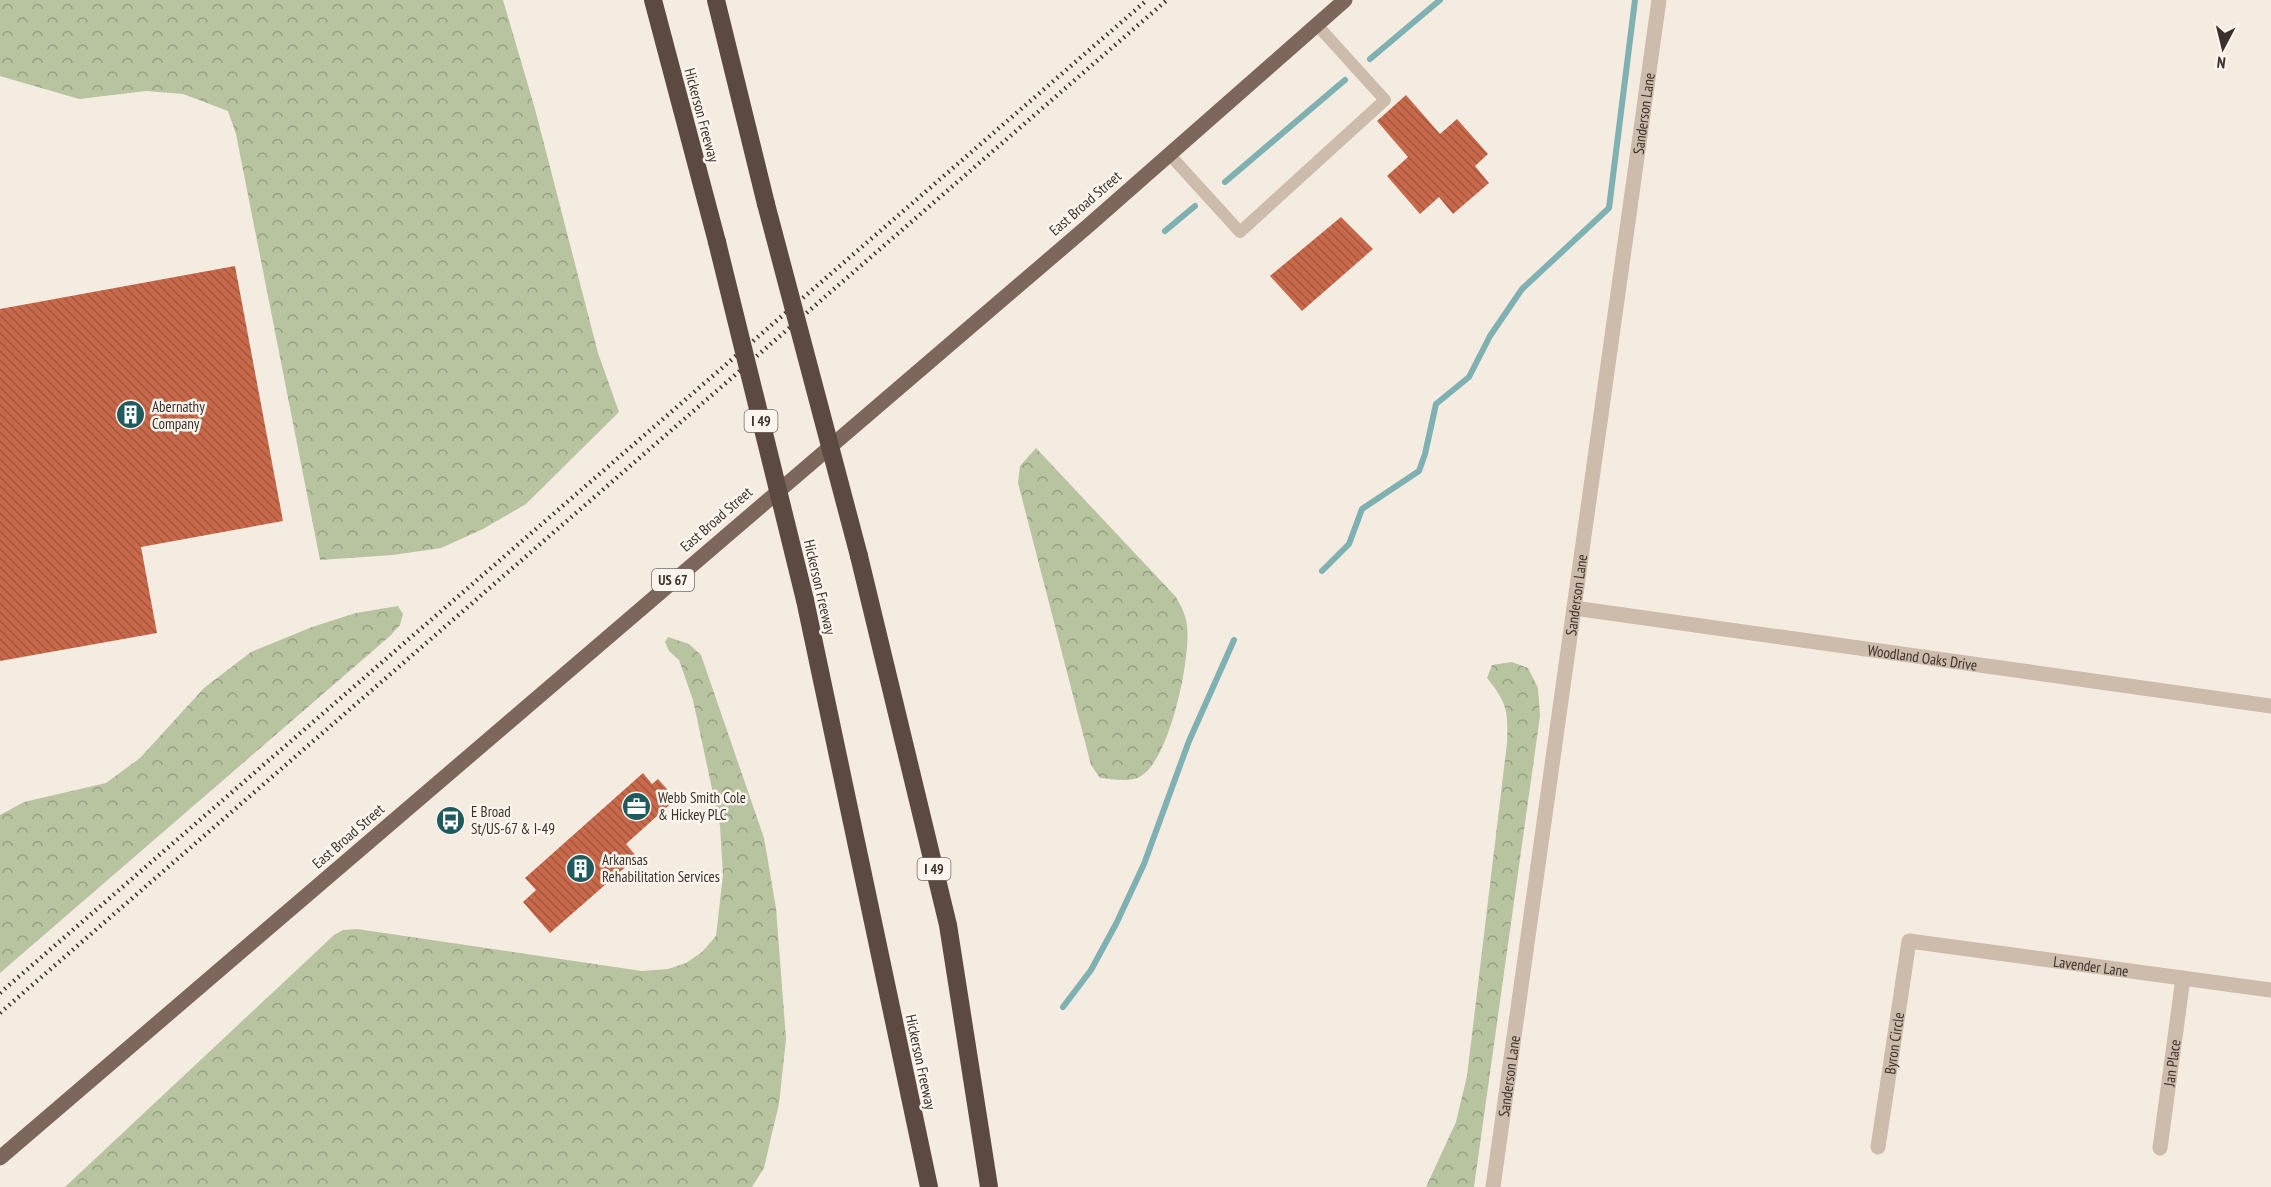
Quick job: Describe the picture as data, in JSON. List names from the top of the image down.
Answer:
{
  "streets": {
    "highway": ["Hickerson Freeway", "I 49"],
    "main road": ["East Broad Street", "US 67"],
    "street": [
      "Sanderson Lane",
      "Woodland Oaks Drive",
      "Lavender Lane",
      "Byron Circle",
      "Jan Place"
    ]
  },
  "crossings": [
    ["Sanderson Lane", "Woodland Oaks Drive"],
    ["Lavender Lane", "Byron Circle"],
    ["Lavender Lane", "Jan Place"]
  ],
  "places": {
    "building": ["Abernathy Company", "Arkansas Rehabilitation Services"],
    "office": ["Webb Smith Cole & Hickey PLC"],
    "bus stop": ["E Broad St/US-67 & I-49"]
  },
  "north": "bottom"
}
